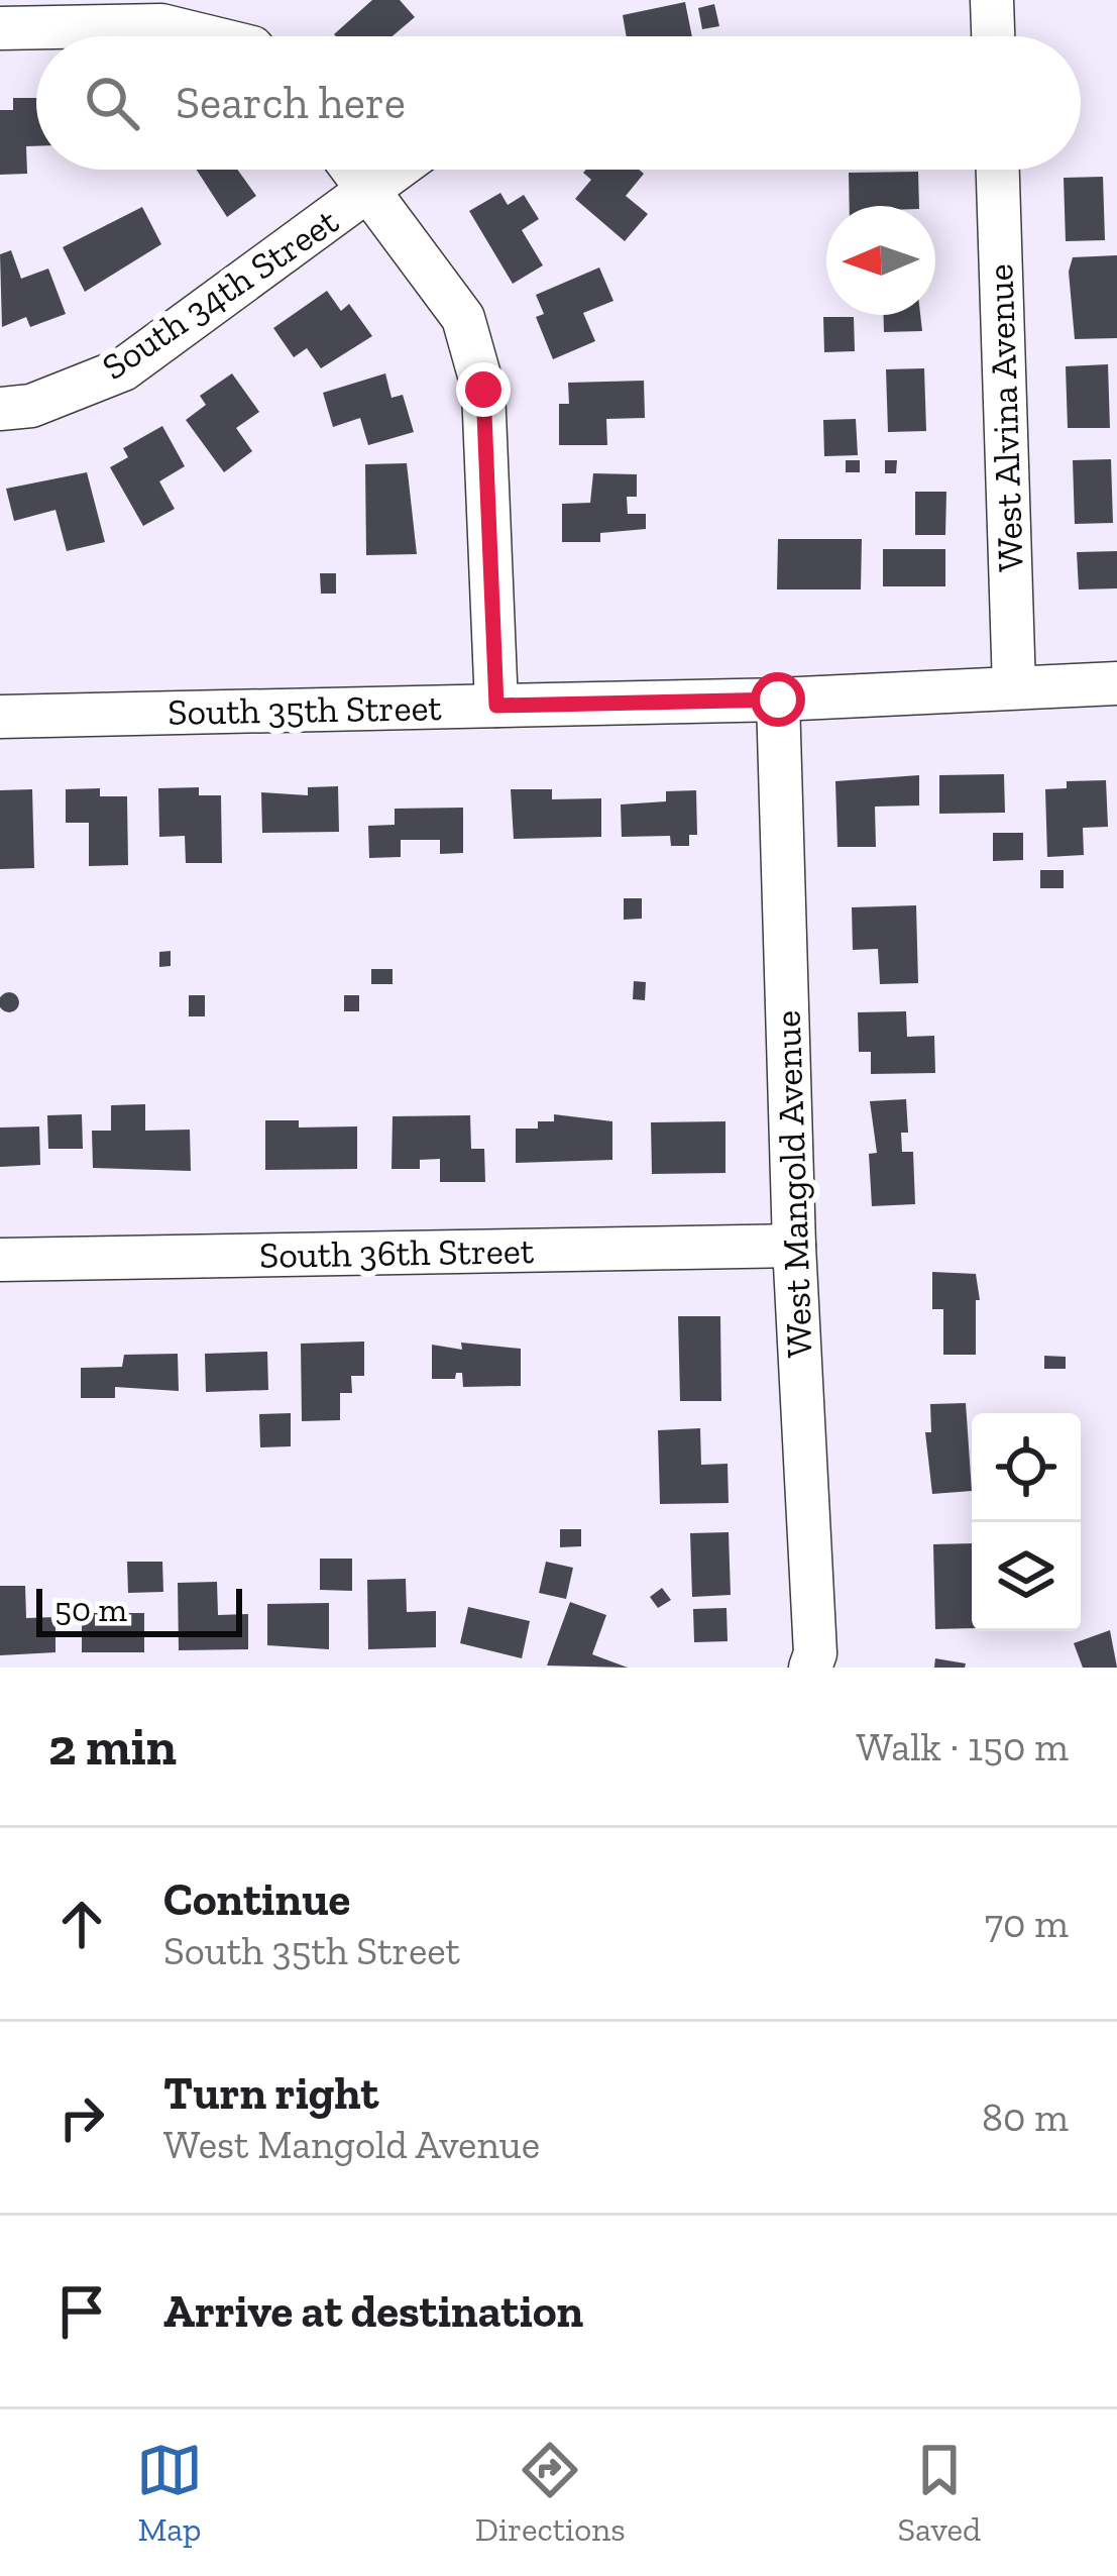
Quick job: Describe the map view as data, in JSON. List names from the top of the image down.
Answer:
{
  "streets": {
    "street": [
      "South 34th Street",
      "West Alvina Avenue",
      "South 35th Street",
      "West Mangold Avenue",
      "South 36th Street"
    ]
  },
  "crossings": [
    ["West Alvina Avenue", "South 35th Street"],
    ["South 35th Street", "West Mangold Avenue"],
    ["West Mangold Avenue", "South 36th Street"]
  ],
  "scale_bar": "50 m",
  "north": "left",
  "page": {
    "search": "Search here",
    "scale": "50 m",
    "heading": ["2 min", "Walk · 150 m"],
    "list": [
      ["Continue", "South 35th Street", "70 m"],
      ["Turn right", "West Mangold Avenue", "80 m"],
      "Arrive at destination"
    ],
    "nav": ["Map", "Directions", "Saved"]
  }
}
